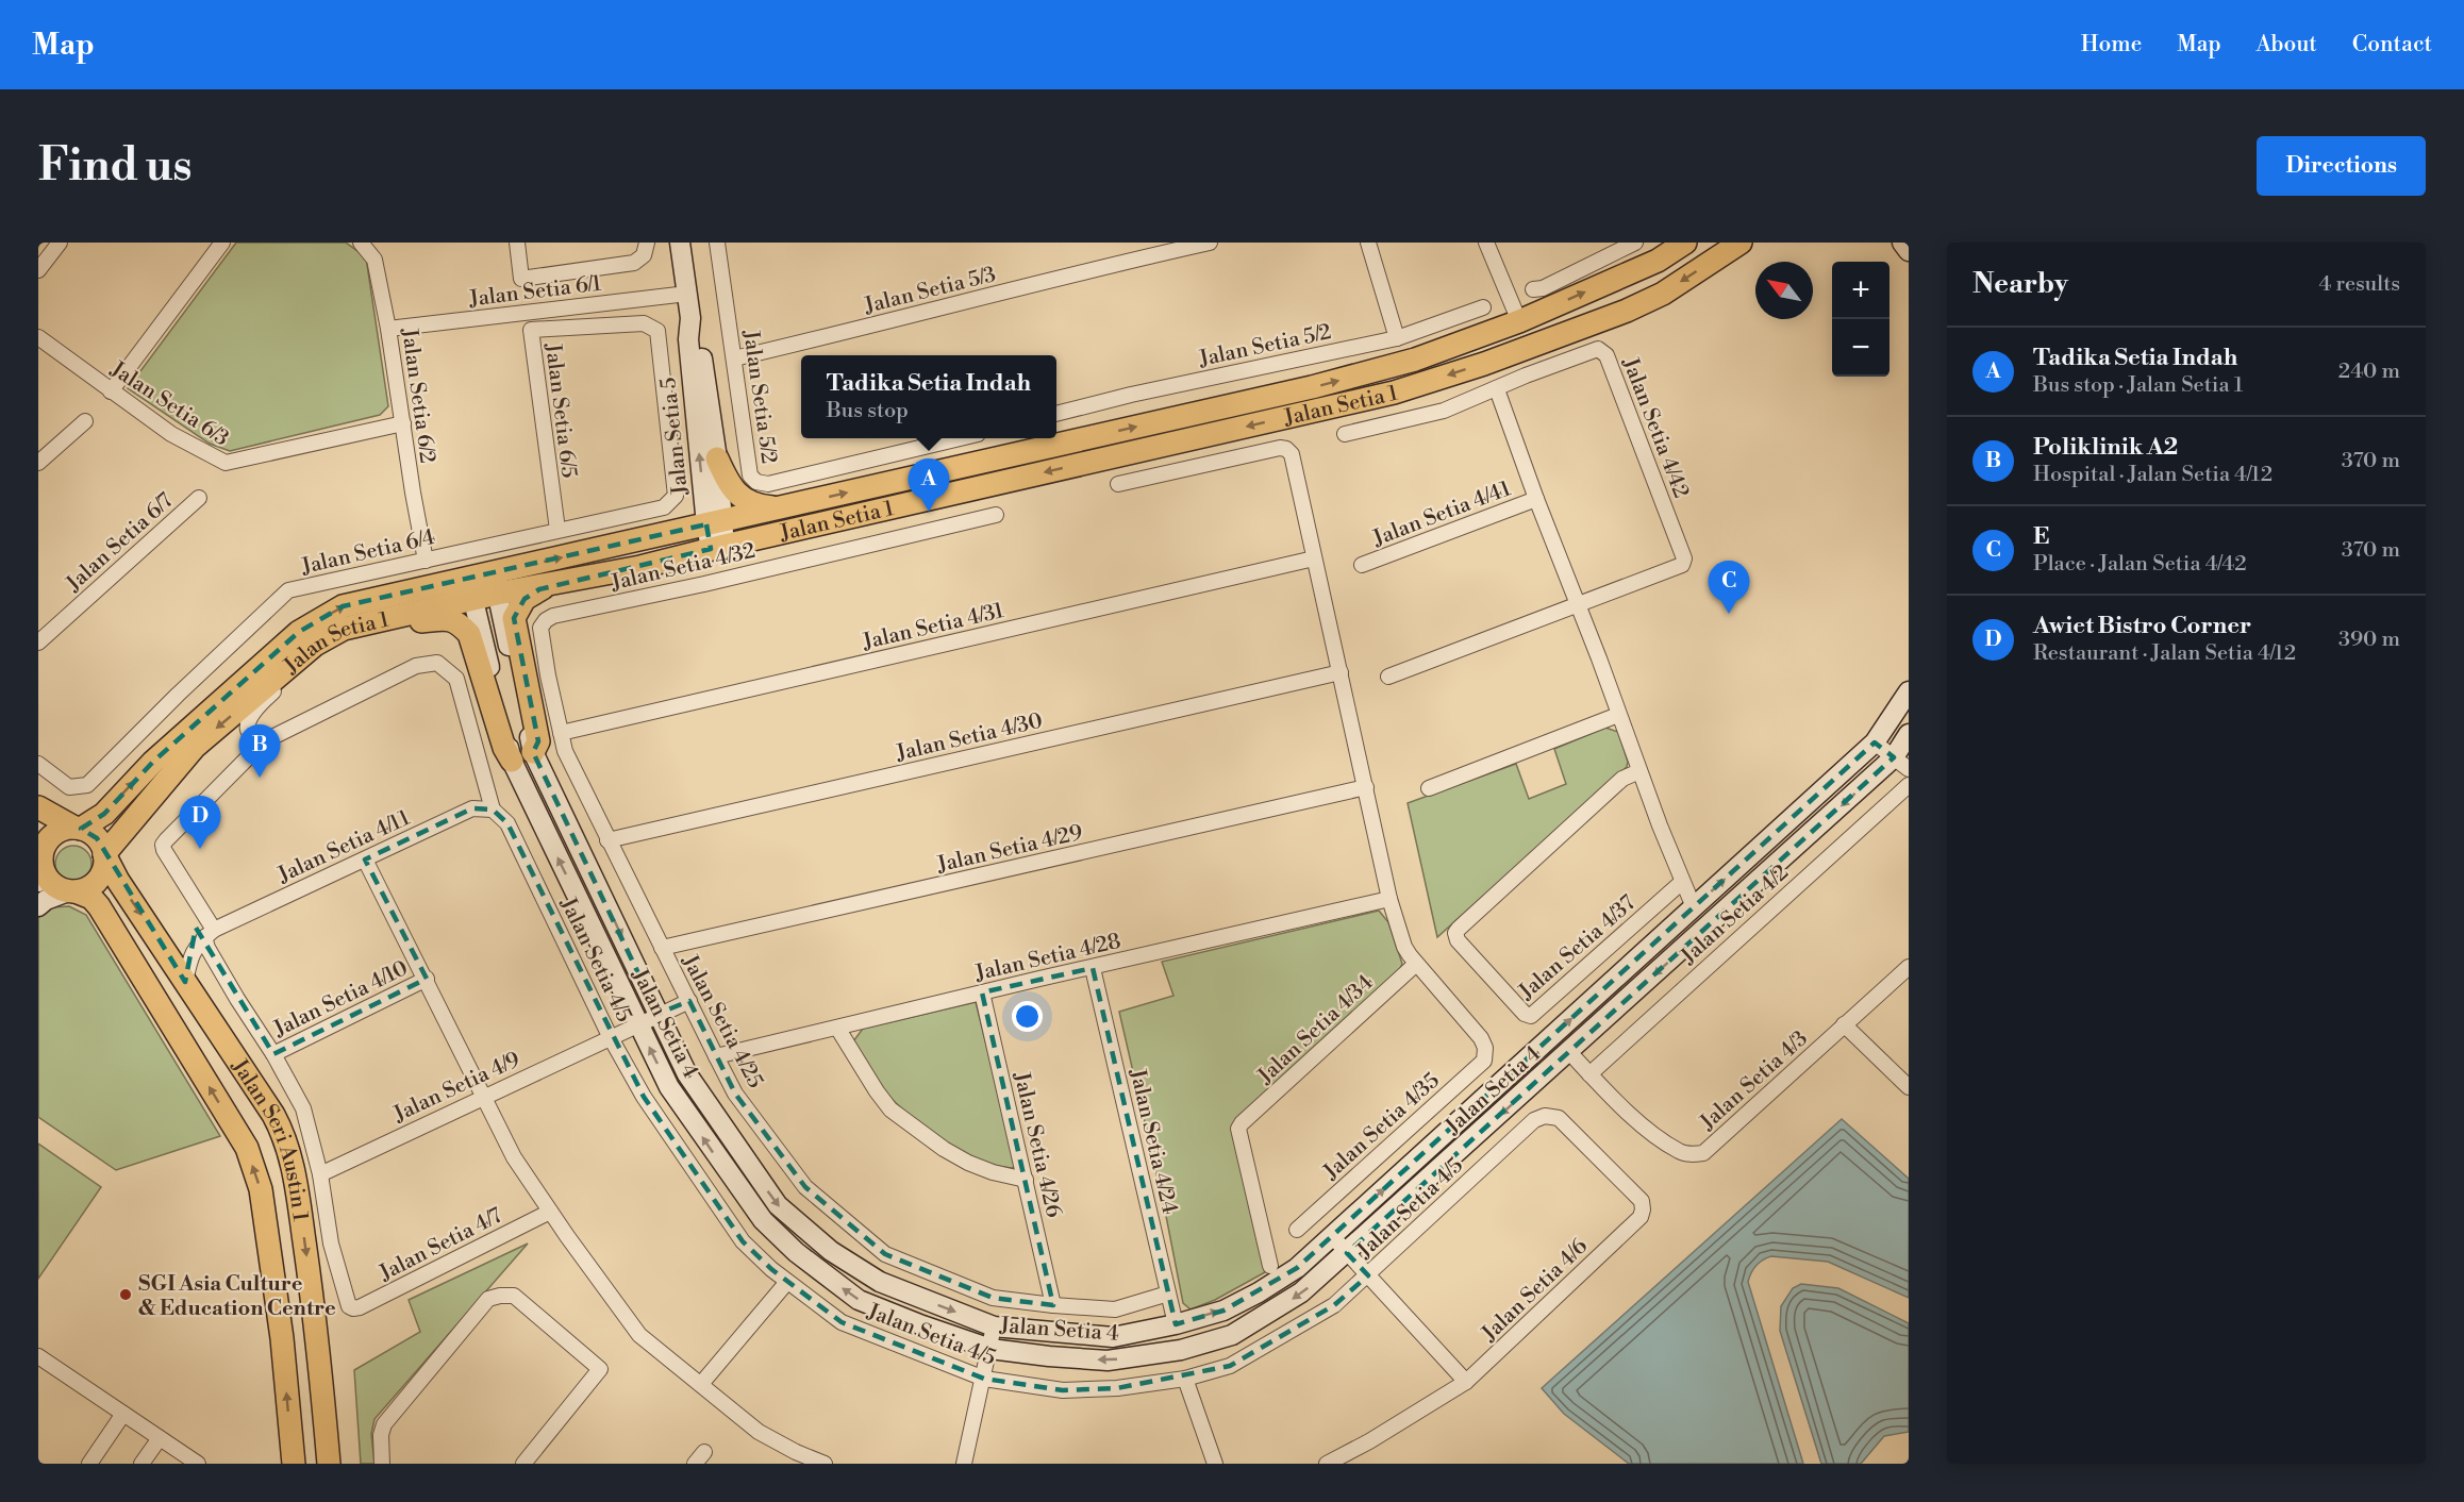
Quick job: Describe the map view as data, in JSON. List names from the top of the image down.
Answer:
{
  "streets": {
    "main road": ["Jalan Setia 1", "Jalan Seri Austin 1"],
    "street": [
      "Jalan Setia 5/3",
      "Jalan Setia 6/1",
      "Jalan Setia 5/2",
      "Jalan Setia 6/2",
      "Jalan Setia 6/3",
      "Jalan Setia 6/5",
      "Jalan Setia 4/42",
      "Jalan Setia 5",
      "Jalan Setia 4/41",
      "Jalan Setia 6/7",
      "Jalan Setia 6/4",
      "Jalan Setia 4/32",
      "Jalan Setia 4/31",
      "Jalan Setia 4/30",
      "Jalan Setia 4/11",
      "Jalan Setia 4/29",
      "Jalan Setia 4/2",
      "Jalan Setia 4/37",
      "Jalan Setia 4/28",
      "Jalan Setia 4/5",
      "Jalan Setia 4/10",
      "Jalan Setia 4/25",
      "Jalan Setia 4",
      "Jalan Setia 4/34",
      "Jalan Setia 4/3",
      "Jalan Setia 4/9",
      "Jalan Setia 4/35",
      "Jalan Setia 4/24",
      "Jalan Setia 4/26",
      "Jalan Setia 4/7",
      "Jalan Setia 4/6"
    ]
  },
  "crossings": [
    ["Jalan Setia 5/3", "Jalan Setia 5/2"],
    ["Jalan Setia 6/1", "Jalan Setia 6/2"],
    ["Jalan Setia 6/1", "Jalan Setia 5"],
    ["Jalan Setia 6/2", "Jalan Setia 6/3"],
    ["Jalan Setia 6/2", "Jalan Setia 6/4"],
    ["Jalan Setia 1", "Jalan Setia 5"],
    ["Jalan Setia 1", "Jalan Setia 4"],
    ["Jalan Setia 1", "Jalan Seri Austin 1"],
    ["Jalan Setia 6/5", "Jalan Setia 6/4"],
    ["Jalan Setia 4/32", "Jalan Setia 4/25"],
    ["Jalan Setia 4/31", "Jalan Setia 4/25"],
    ["Jalan Setia 4/30", "Jalan Setia 4/25"],
    ["Jalan Setia 4/11", "Jalan Setia 4/5"],
    ["Jalan Setia 4/29", "Jalan Setia 4/25"],
    ["Jalan Setia 4/2", "Jalan Setia 4/3"],
    ["Jalan Setia 4/28", "Jalan Setia 4/25"],
    ["Jalan Setia 4/28", "Jalan Setia 4/24"],
    ["Jalan Setia 4/28", "Jalan Setia 4/26"],
    ["Jalan Setia 4/5", "Jalan Setia 4/9"],
    ["Jalan Setia 4/5", "Jalan Setia 4/6"],
    ["Jalan Setia 4/25", "Jalan Setia 4/9"],
    ["Jalan Setia 4/25", "Jalan Setia 4/24"],
    ["Jalan Setia 4/25", "Jalan Setia 4/26"],
    ["Jalan Setia 4", "Jalan Setia 4/3"],
    ["Jalan Setia 4", "Jalan Setia 4/9"],
    ["Jalan Setia 4", "Jalan Setia 4/24"],
    ["Jalan Setia 4/34", "Jalan Setia 4/35"],
    ["Jalan Setia 4/9", "Jalan Setia 4/7"]
  ],
  "places": ["SGI Asia Culture & Education Centre"],
  "north": "top left",
  "page": {
    "header": "Map",
    "nav": [
      "Home",
      "Map",
      "About",
      "Contact"
    ],
    "buttons": "Directions",
    "title": "Find us",
    "heading": ["Nearby", "4 results"],
    "map_buttons": ["+", "−"],
    "list": [
      {
        "mark": "A",
        "name": "Tadika Setia Indah",
        "note": "Bus stop · Jalan Setia 1",
        "value": "240 m"
      },
      {
        "mark": "B",
        "name": "Poliklinik A2",
        "note": "Hospital · Jalan Setia 4/12",
        "value": "370 m"
      },
      {
        "mark": "C",
        "name": "E",
        "note": "Place · Jalan Setia 4/42",
        "value": "370 m"
      },
      {
        "mark": "D",
        "name": "Awiet Bistro Corner",
        "note": "Restaurant · Jalan Setia 4/12",
        "value": "390 m"
      }
    ],
    "popup": ["Tadika Setia Indah", "Bus stop"],
    "pins": [
      "A",
      "C",
      "B",
      "D"
    ]
  }
}
